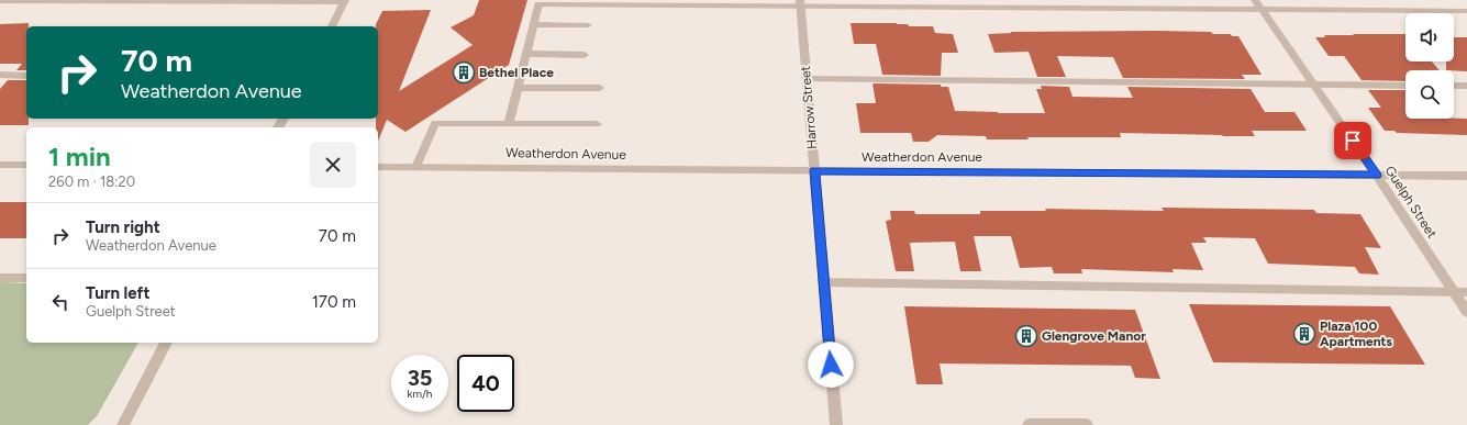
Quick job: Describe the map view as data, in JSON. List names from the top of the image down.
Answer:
{
  "streets": {
    "street": ["Harrow Street", "Weatherdon Avenue", "Guelph Street"]
  },
  "crossings": [
    ["Harrow Street", "Weatherdon Avenue"],
    ["Weatherdon Avenue", "Guelph Street"]
  ],
  "places": {
    "building": ["Bethel Place", "Plaza 100 Apartments", "Glengrove Manor"]
  },
  "page": {
    "turn": ["70 m", "Weatherdon Avenue"],
    "heading": ["1 min", "260 m · 18:20"],
    "list": [
      {
        "name": "Turn right",
        "note": "Weatherdon Avenue",
        "value": "70 m"
      },
      {
        "name": "Turn left",
        "note": "Guelph Street",
        "value": "170 m"
      }
    ],
    "speed": "35 km/h",
    "limit": "40"
  }
}
